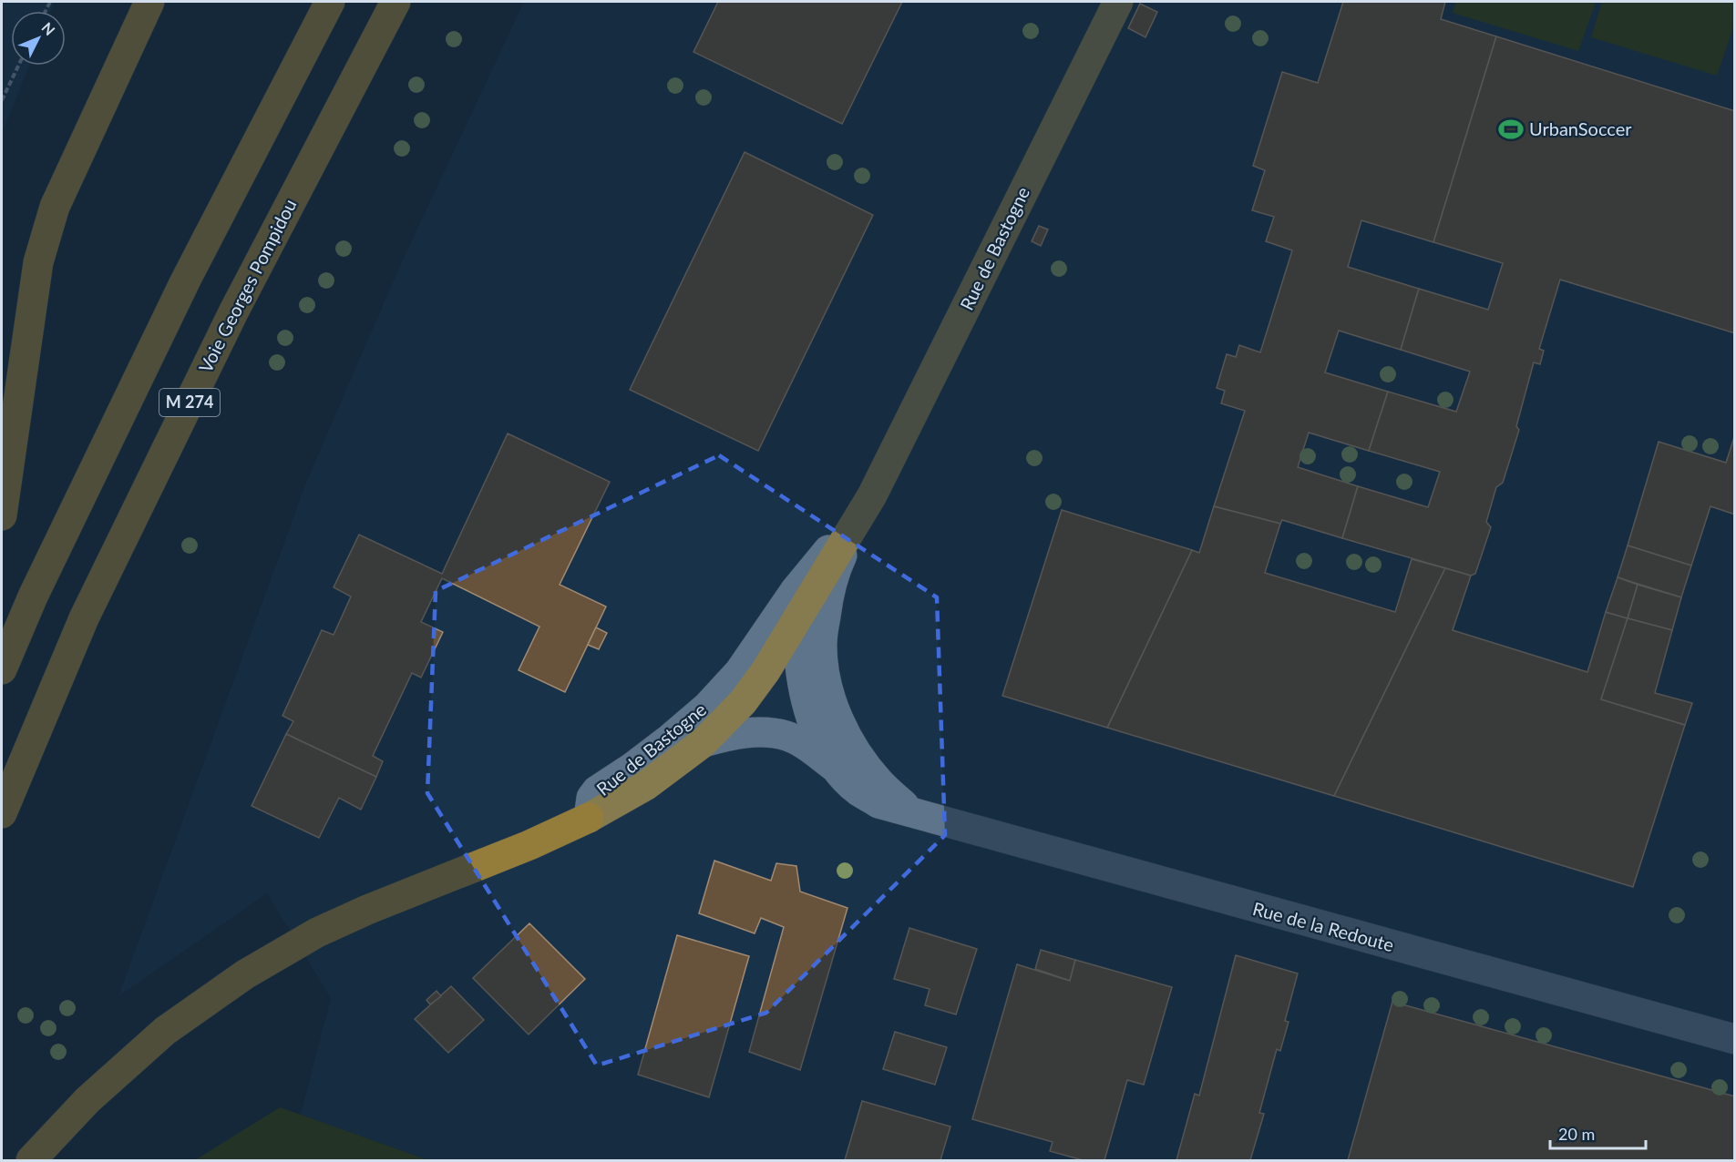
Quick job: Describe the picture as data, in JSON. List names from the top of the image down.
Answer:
{
  "streets": {
    "highway": ["Voie Georges Pompidou", "M 274"],
    "main road": ["Rue de Bastogne"],
    "street": ["Rue de la Redoute"]
  },
  "crossings": [
    ["Rue de Bastogne", "Rue de la Redoute"]
  ],
  "places": {
    "sports": ["UrbanSoccer"]
  },
  "scale_bar": "20 m",
  "north": "top right"
}
